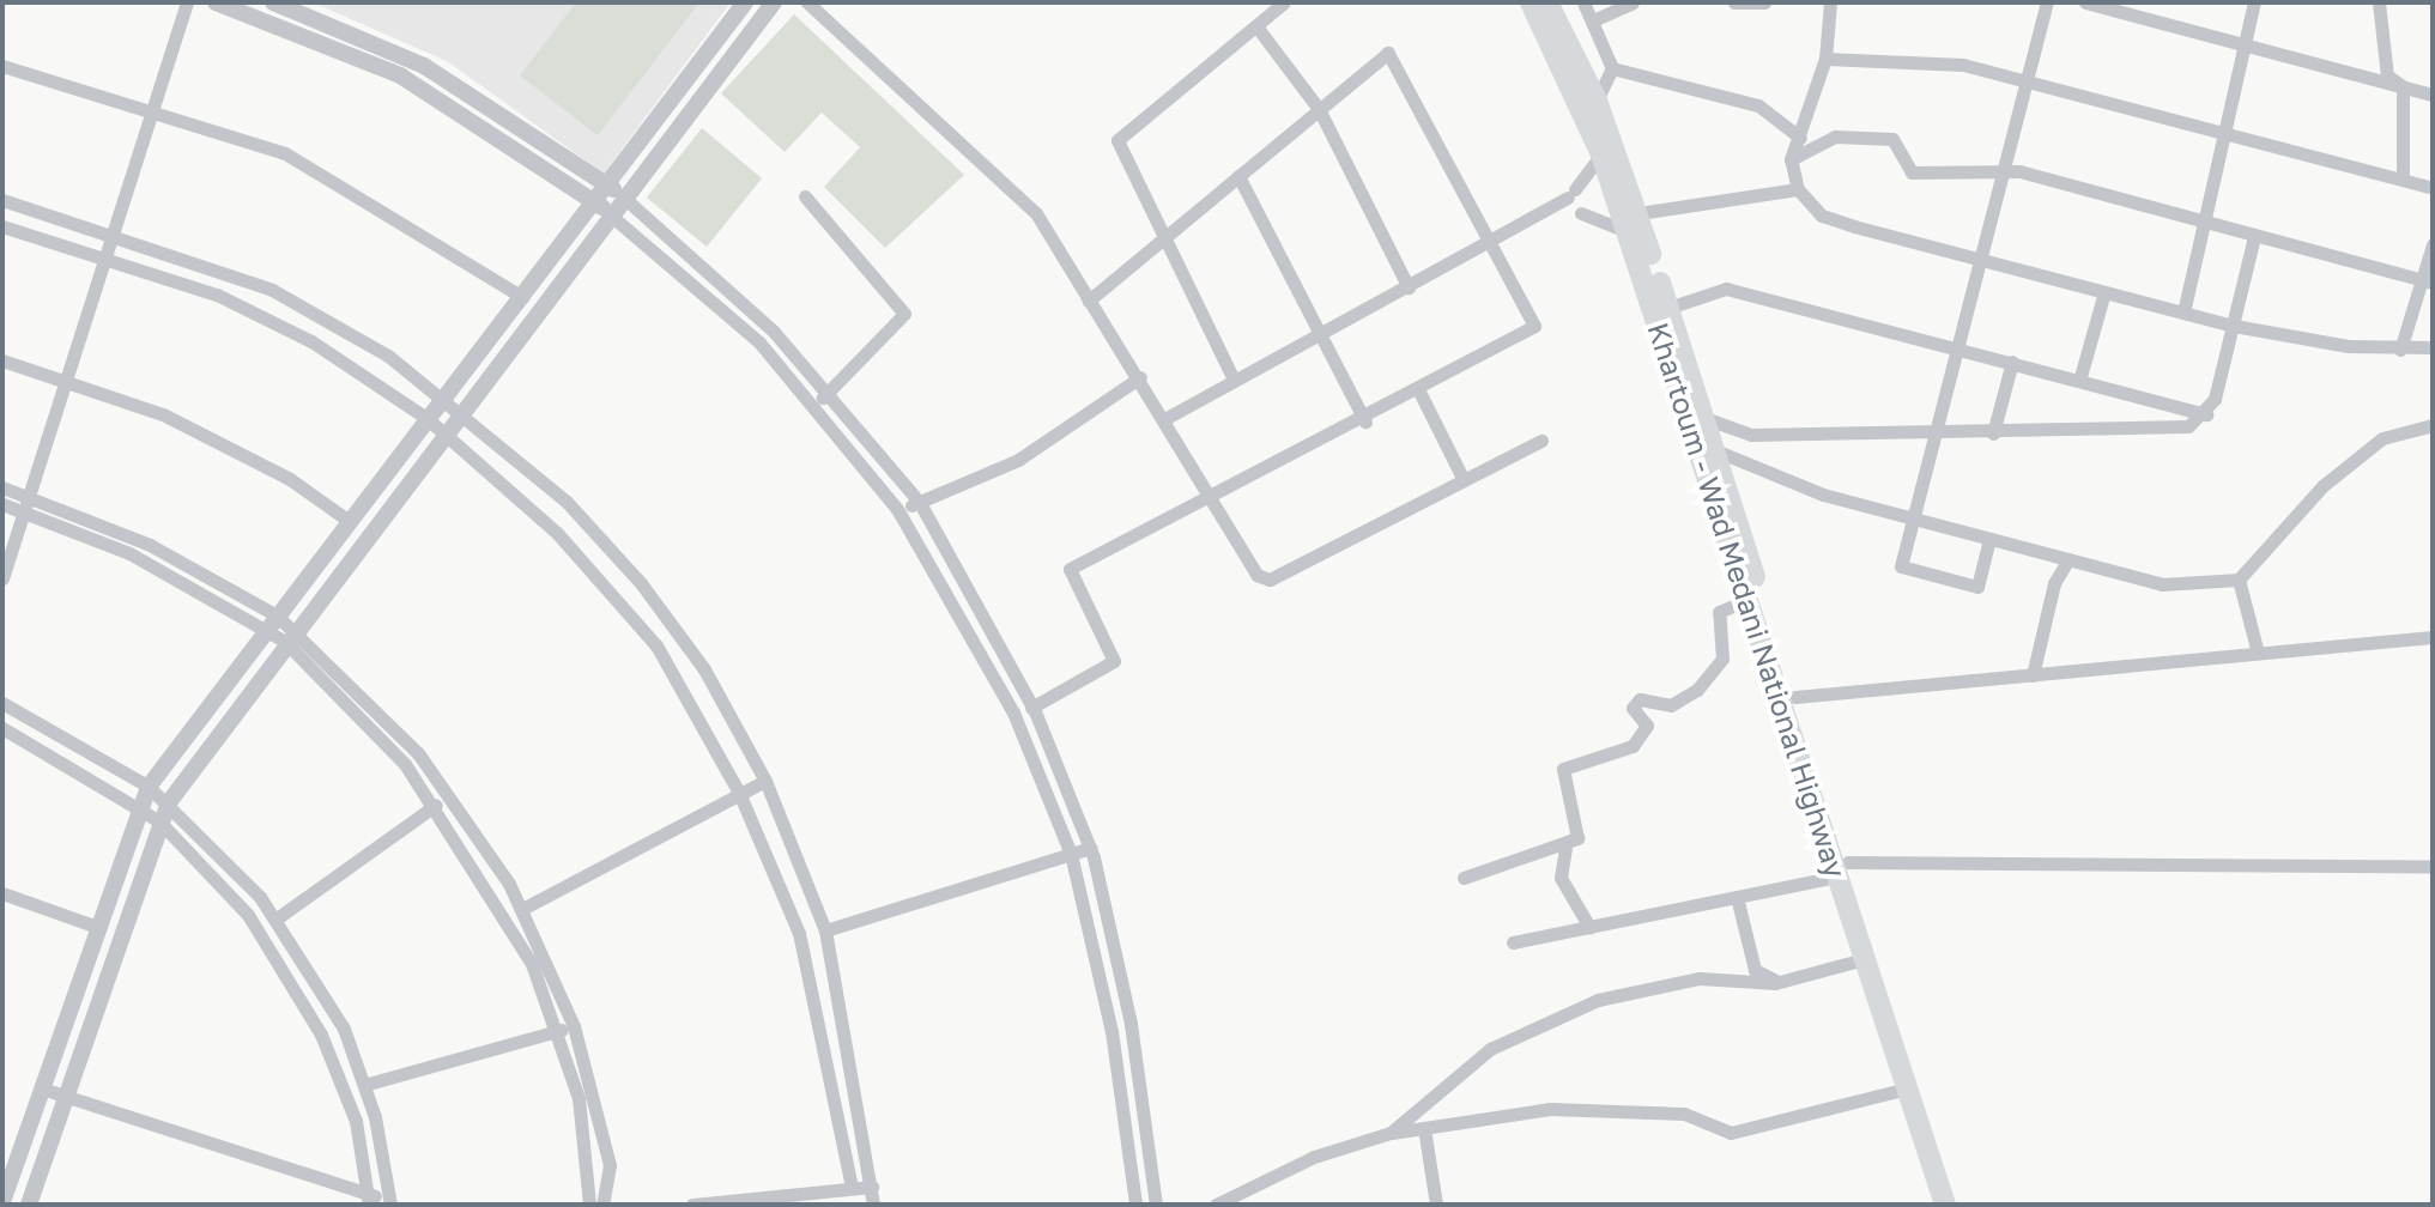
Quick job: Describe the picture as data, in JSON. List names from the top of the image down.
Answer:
{
  "streets": {
    "highway": ["Khartoum - Wad Medani National Highway"]
  }
}
